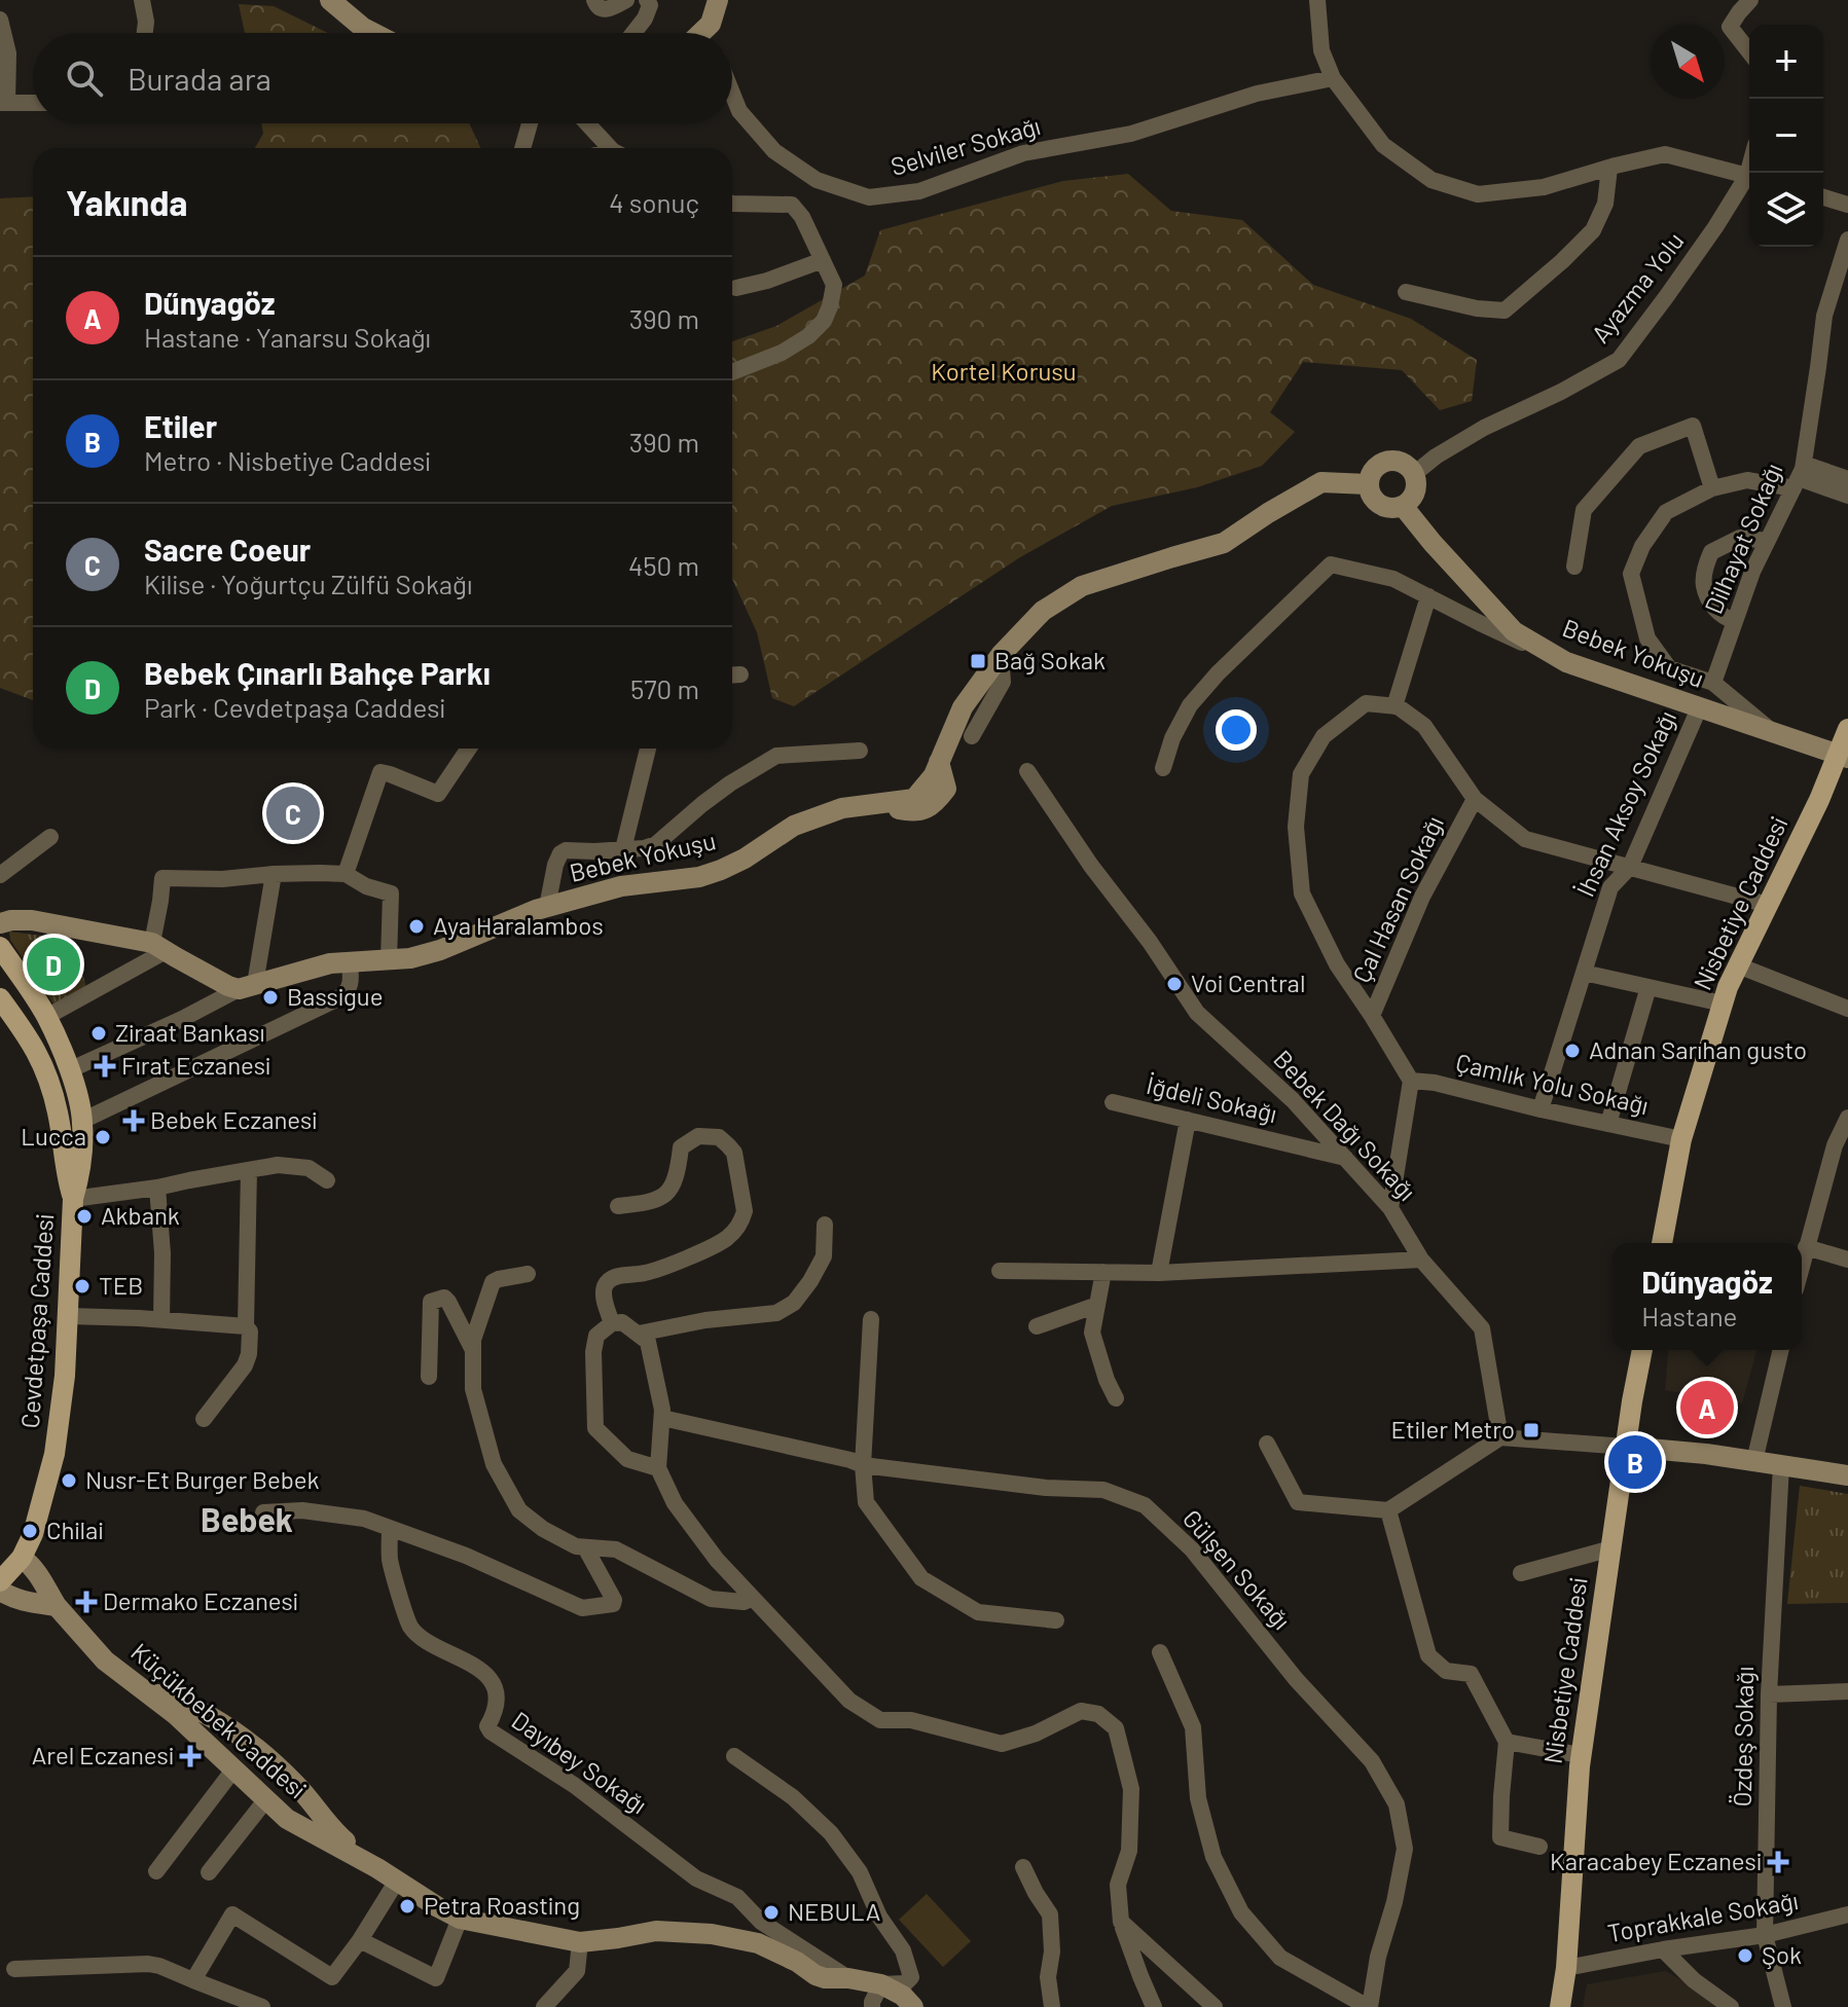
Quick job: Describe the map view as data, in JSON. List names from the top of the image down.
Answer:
{
  "streets": {
    "main road": ["Nisbetiye Caddesi", "Cevdetpaşa Caddesi"],
    "street": [
      "Selviler Sokağı",
      "Ayazma Yolu",
      "Dilhayat Sokağı",
      "Bebek Yokuşu",
      "İhsan Aksoy Sokağı",
      "Çal Hasan Sokağı",
      "Çamlık Yolu Sokağı",
      "İğdeli Sokağı",
      "Bebek Dağı Sokağı",
      "Gülşen Sokağı",
      "Küçükbebek Caddesi",
      "Özdeş Sokağı",
      "Dayıbey Sokağı",
      "Toprakkale Sokağı"
    ]
  },
  "crossings": [
    ["Ayazma Yolu", "Bebek Yokuşu"],
    ["Bebek Yokuşu", "İhsan Aksoy Sokağı"],
    ["Bebek Yokuşu", "Nisbetiye Caddesi"],
    ["İhsan Aksoy Sokağı", "Çamlık Yolu Sokağı"],
    ["Çal Hasan Sokağı", "Çamlık Yolu Sokağı"],
    ["Nisbetiye Caddesi", "Çamlık Yolu Sokağı"],
    ["Nisbetiye Caddesi", "Toprakkale Sokağı"],
    ["İğdeli Sokağı", "Bebek Dağı Sokağı"],
    ["Cevdetpaşa Caddesi", "Küçükbebek Caddesi"],
    ["Küçükbebek Caddesi", "Dayıbey Sokağı"],
    ["Özdeş Sokağı", "Toprakkale Sokağı"]
  ],
  "districts": ["Bebek"],
  "parks": ["Kortel Korusu"],
  "places": {
    "transit": ["Bağ Sokak", "Etiler Metro"],
    "other": [
      "Aya Haralambos",
      "Voi Central",
      "Bassigue",
      "Ziraat Bankası",
      "Adnan Sarıhan gusto",
      "Lucca",
      "Akbank",
      "TEB",
      "Nusr-Et Burger Bebek",
      "Chilai",
      "Petra Roasting",
      "NEBULA",
      "Şok"
    ],
    "health": [
      "Fırat Eczanesi",
      "Bebek Eczanesi",
      "Dermako Eczanesi",
      "Arel Eczanesi",
      "Karacabey Eczanesi"
    ]
  },
  "north": "bottom right",
  "page": {
    "map_buttons": ["+", "−"],
    "search": "Burada ara",
    "heading": ["Yakında", "4 sonuç"],
    "list": [
      {
        "mark": "A",
        "name": "Dűnyagöz",
        "note": "Hastane · Yanarsu Sokağı",
        "value": "390 m"
      },
      {
        "mark": "B",
        "name": "Etiler",
        "note": "Metro · Nisbetiye Caddesi",
        "value": "390 m"
      },
      {
        "mark": "C",
        "name": "Sacre Coeur",
        "note": "Kilise · Yoğurtçu Zülfü Sokağı",
        "value": "450 m"
      },
      {
        "mark": "D",
        "name": "Bebek Çınarlı Bahçe Parkı",
        "note": "Park · Cevdetpaşa Caddesi",
        "value": "570 m"
      }
    ],
    "pins": [
      "C",
      "D",
      "A",
      "B"
    ],
    "popup": ["Dűnyagöz", "Hastane"]
  }
}
